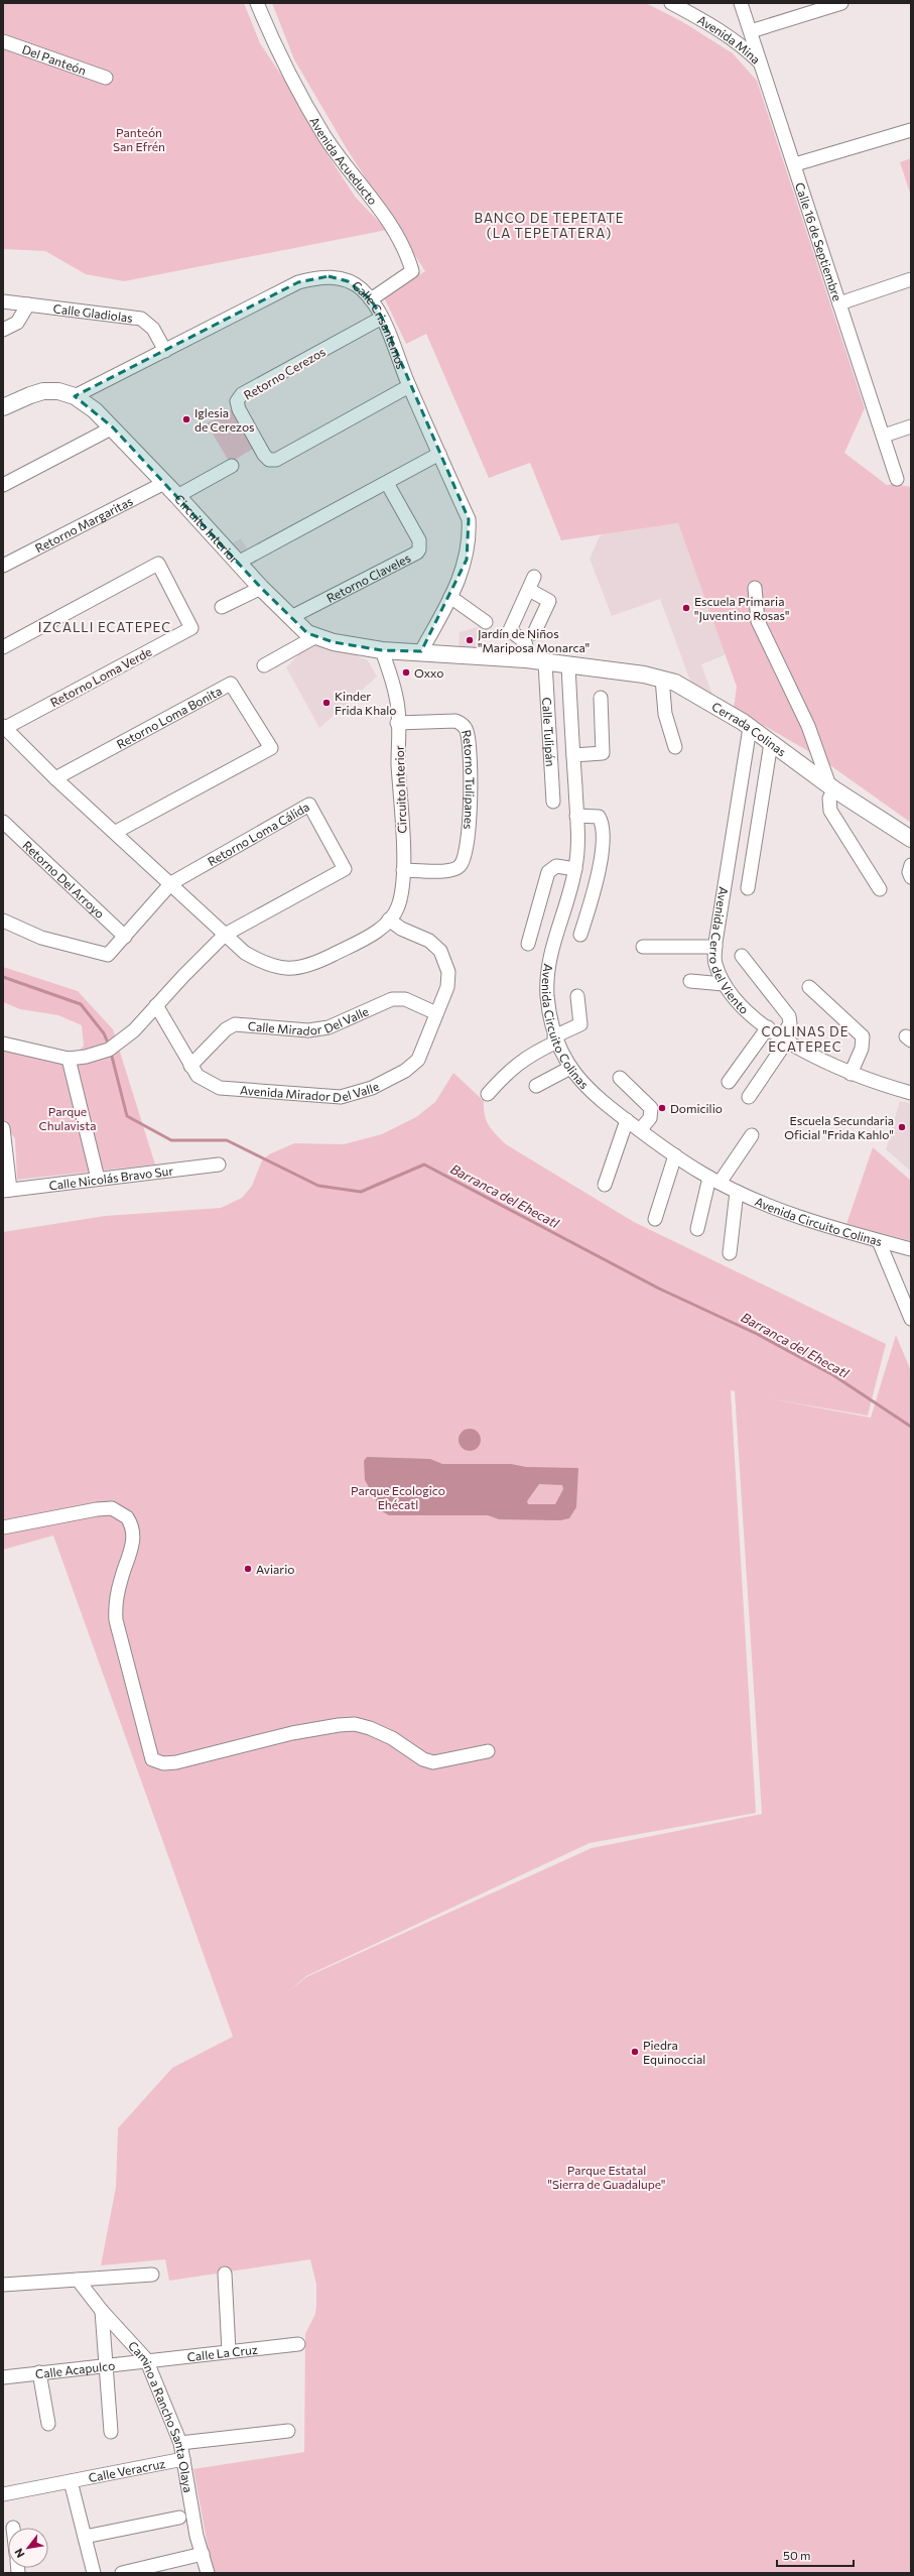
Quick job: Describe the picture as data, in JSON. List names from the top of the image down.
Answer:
{
  "streets": {
    "main road": ["Circuito Interior", "Cerrada Colinas"],
    "street": [
      "Avenida Mina",
      "Del Panteón",
      "Avenida Acueducto",
      "Calle 16 de Septiembre",
      "Calle Gladiolas",
      "Calle Crisantemos",
      "Retorno Cerezos",
      "Retorno Margaritas",
      "Retorno Claveles",
      "Retorno Loma Verde",
      "Retorno Loma Bonita",
      "Calle Tulipán",
      "Retorno Tulipanes",
      "Retorno Loma Cálida",
      "Retorno Del Arroyo",
      "Avenida Cerro del Viento",
      "Calle Mirador Del Valle",
      "Avenida Circuito Colinas",
      "Avenida Mirador Del Valle",
      "Calle Nicolás Bravo Sur",
      "Calle La Cruz",
      "Calle Acapulco",
      "Camino a Rancho Santa Olaya",
      "Calle Veracruz"
    ]
  },
  "crossings": [
    ["Avenida Mina", "Calle 16 de Septiembre"],
    ["Avenida Acueducto", "Calle Crisantemos"],
    ["Calle Gladiolas", "Calle Crisantemos"],
    ["Calle Crisantemos", "Retorno Cerezos"],
    ["Calle Crisantemos", "Circuito Interior"],
    ["Retorno Margaritas", "Circuito Interior"],
    ["Circuito Interior", "Retorno Claveles"],
    ["Circuito Interior", "Retorno Loma Verde"],
    ["Circuito Interior", "Retorno Loma Bonita"],
    ["Circuito Interior", "Retorno Tulipanes"],
    ["Circuito Interior", "Retorno Loma Cálida"],
    ["Circuito Interior", "Avenida Mirador Del Valle"],
    ["Cerrada Colinas", "Avenida Cerro del Viento"],
    ["Cerrada Colinas", "Avenida Circuito Colinas"],
    ["Calle Mirador Del Valle", "Avenida Mirador Del Valle"],
    ["Calle La Cruz", "Calle Acapulco"],
    ["Calle La Cruz", "Camino a Rancho Santa Olaya"],
    ["Calle Acapulco", "Camino a Rancho Santa Olaya"],
    ["Camino a Rancho Santa Olaya", "Calle Veracruz"]
  ],
  "districts": ["BANCO DE TEPETATE (LA TEPETATERA)", "IZCALLI ECATEPEC", "COLINAS DE ECATEPEC"],
  "water": ["Barranca del Ehecatl"],
  "parks": [
    "Panteón San Efrén",
    "Parque Chulavista",
    "Parque Ecologico Ehécatl",
    "Parque Estatal \"Sierra de Guadalupe\""
  ],
  "places": [
    "Iglesia de Cerezos",
    "Escuela Primaria \"Juventino Rosas\"",
    "Jardín de Niños \"Mariposa Monarca\"",
    "Oxxo",
    "Kinder Frida Khalo",
    "Domicilio",
    "Escuela Secundaria Oficial \"Frida Kahlo\"",
    "Aviario",
    "Piedra Equinoccial"
  ],
  "scale_bar": "50 m",
  "north": "bottom left"
}
